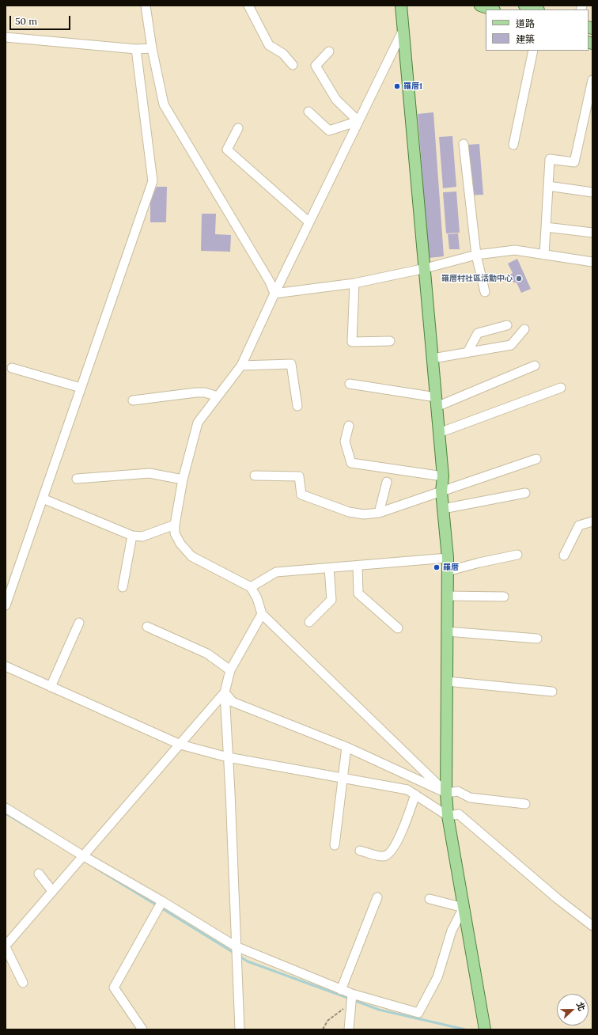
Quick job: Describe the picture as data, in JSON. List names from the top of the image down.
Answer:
{
  "places": ["羅厝1", "羅厝村社區活動中心", "羅厝"],
  "legend": ["道路", "建築"],
  "scale_bar": "50 m",
  "north": "right"
}
